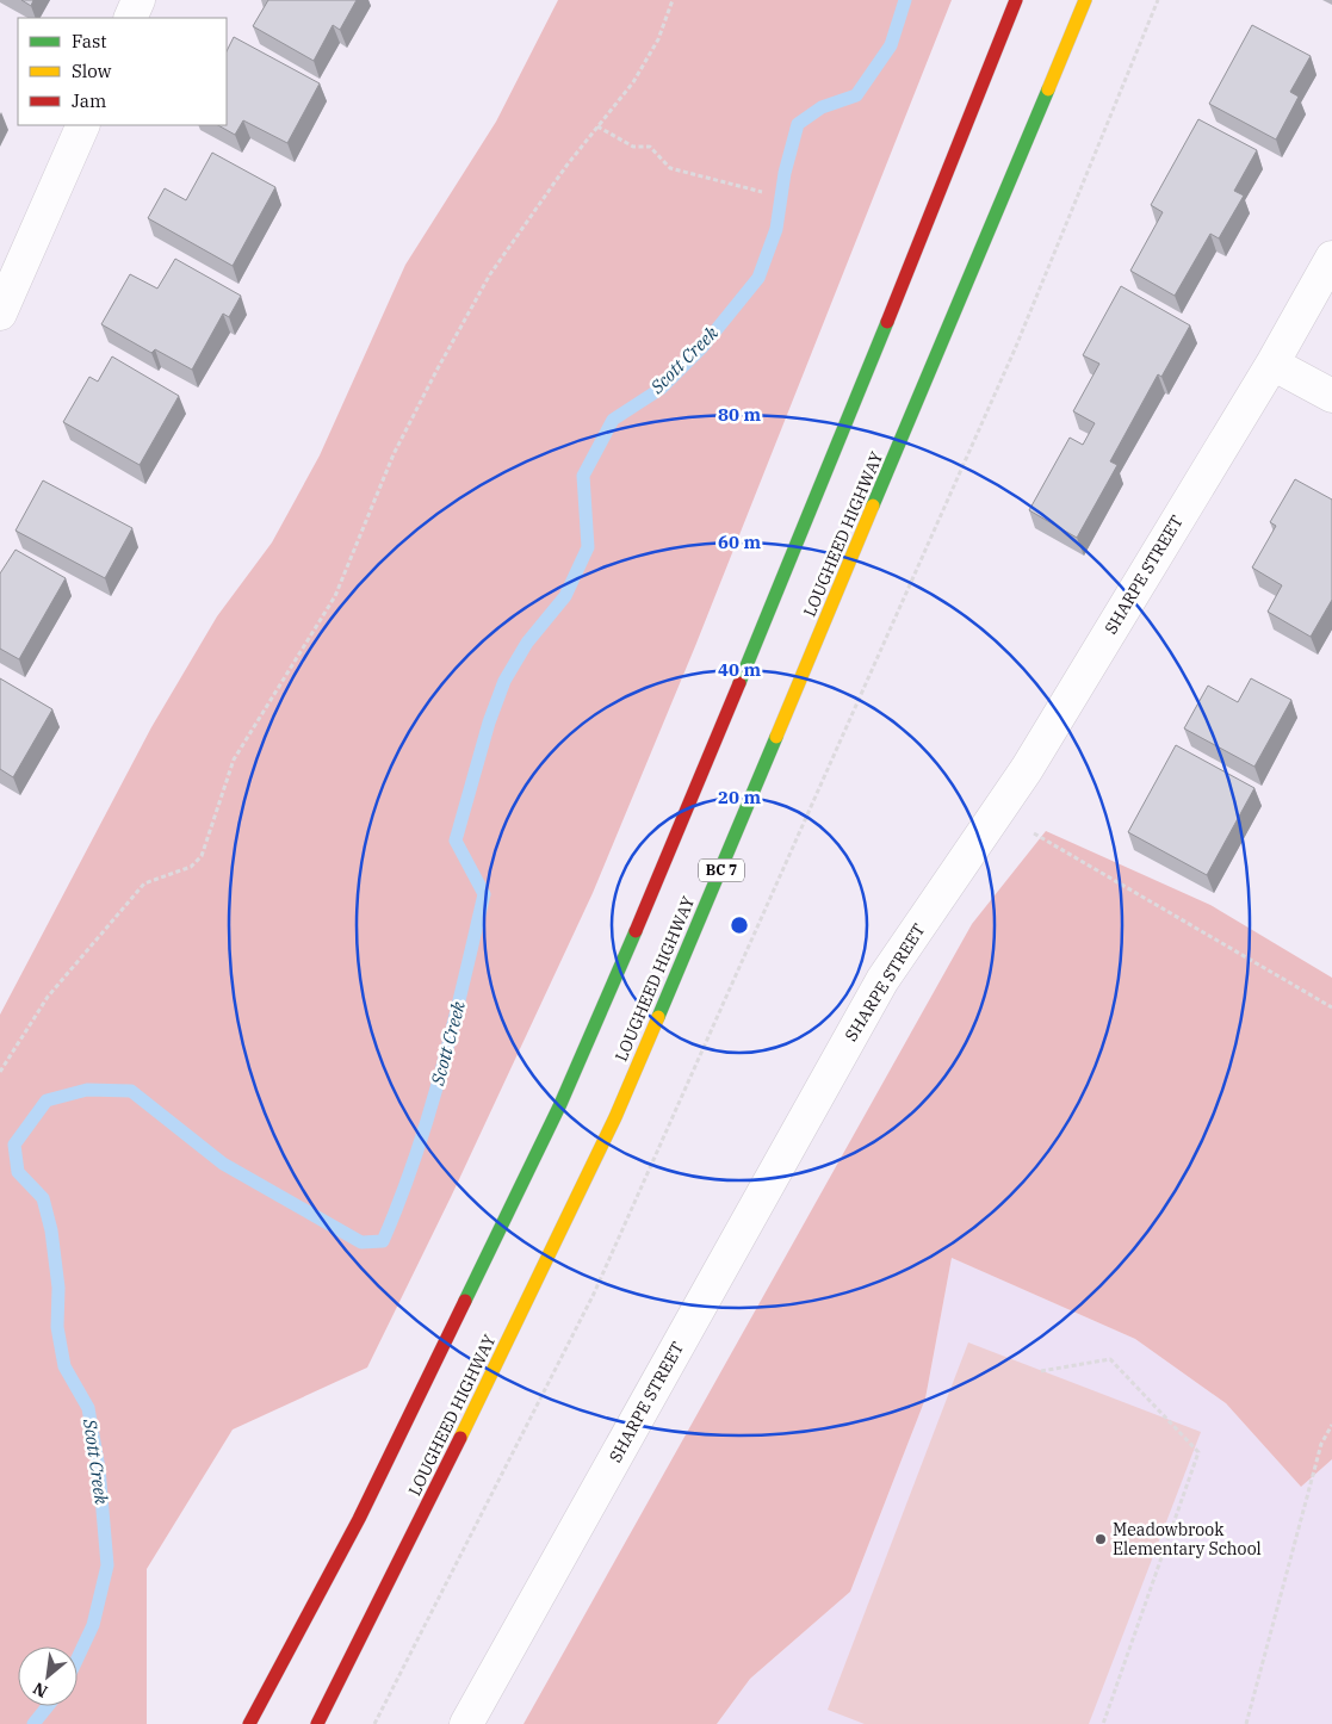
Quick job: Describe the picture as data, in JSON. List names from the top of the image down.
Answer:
{
  "streets": {
    "main road": ["LOUGHEED HIGHWAY", "BC 7"],
    "street": ["SHARPE STREET"]
  },
  "water": ["Scott Creek"],
  "places": ["Meadowbrook Elementary School"],
  "legend": ["Fast", "Slow", "Jam"],
  "north": "bottom left",
  "rings": [
    "80 m",
    "60 m",
    "40 m",
    "20 m"
  ]
}
